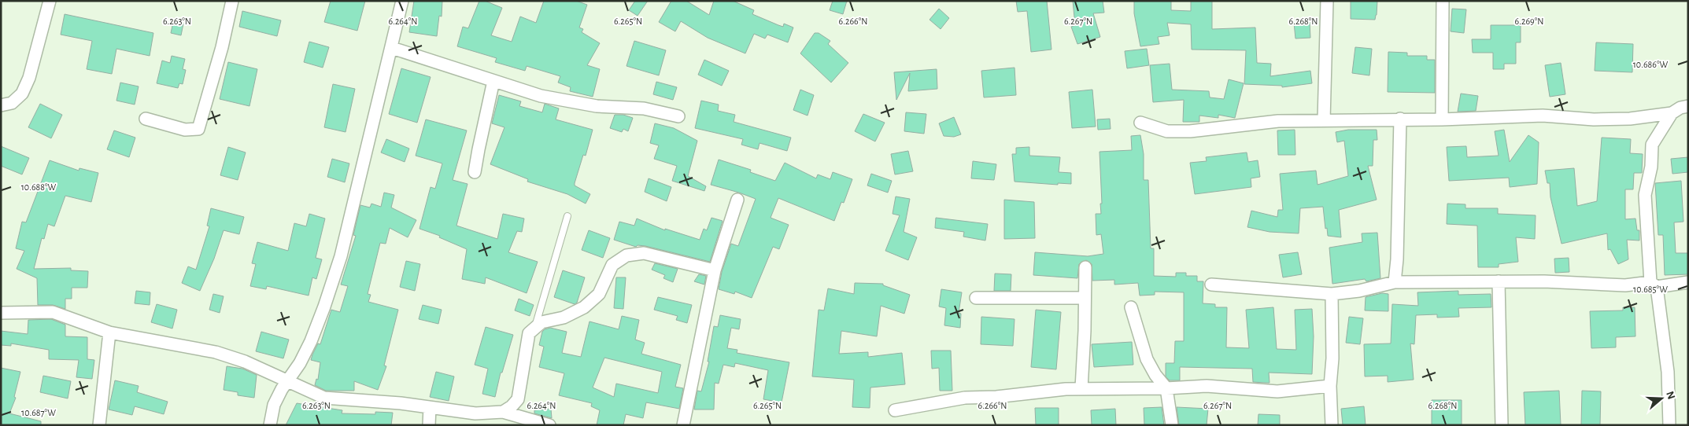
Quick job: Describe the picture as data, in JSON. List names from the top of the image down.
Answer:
{
  "north": "right",
  "coordinates": [
    "6.263°N",
    "6.267°N",
    "6.268°N",
    "6.264°N",
    "6.265°N",
    "6.266°N",
    "6.269°N",
    "10.686°W",
    "10.688°W",
    "10.685°W",
    "10.687°W"
  ]
}
